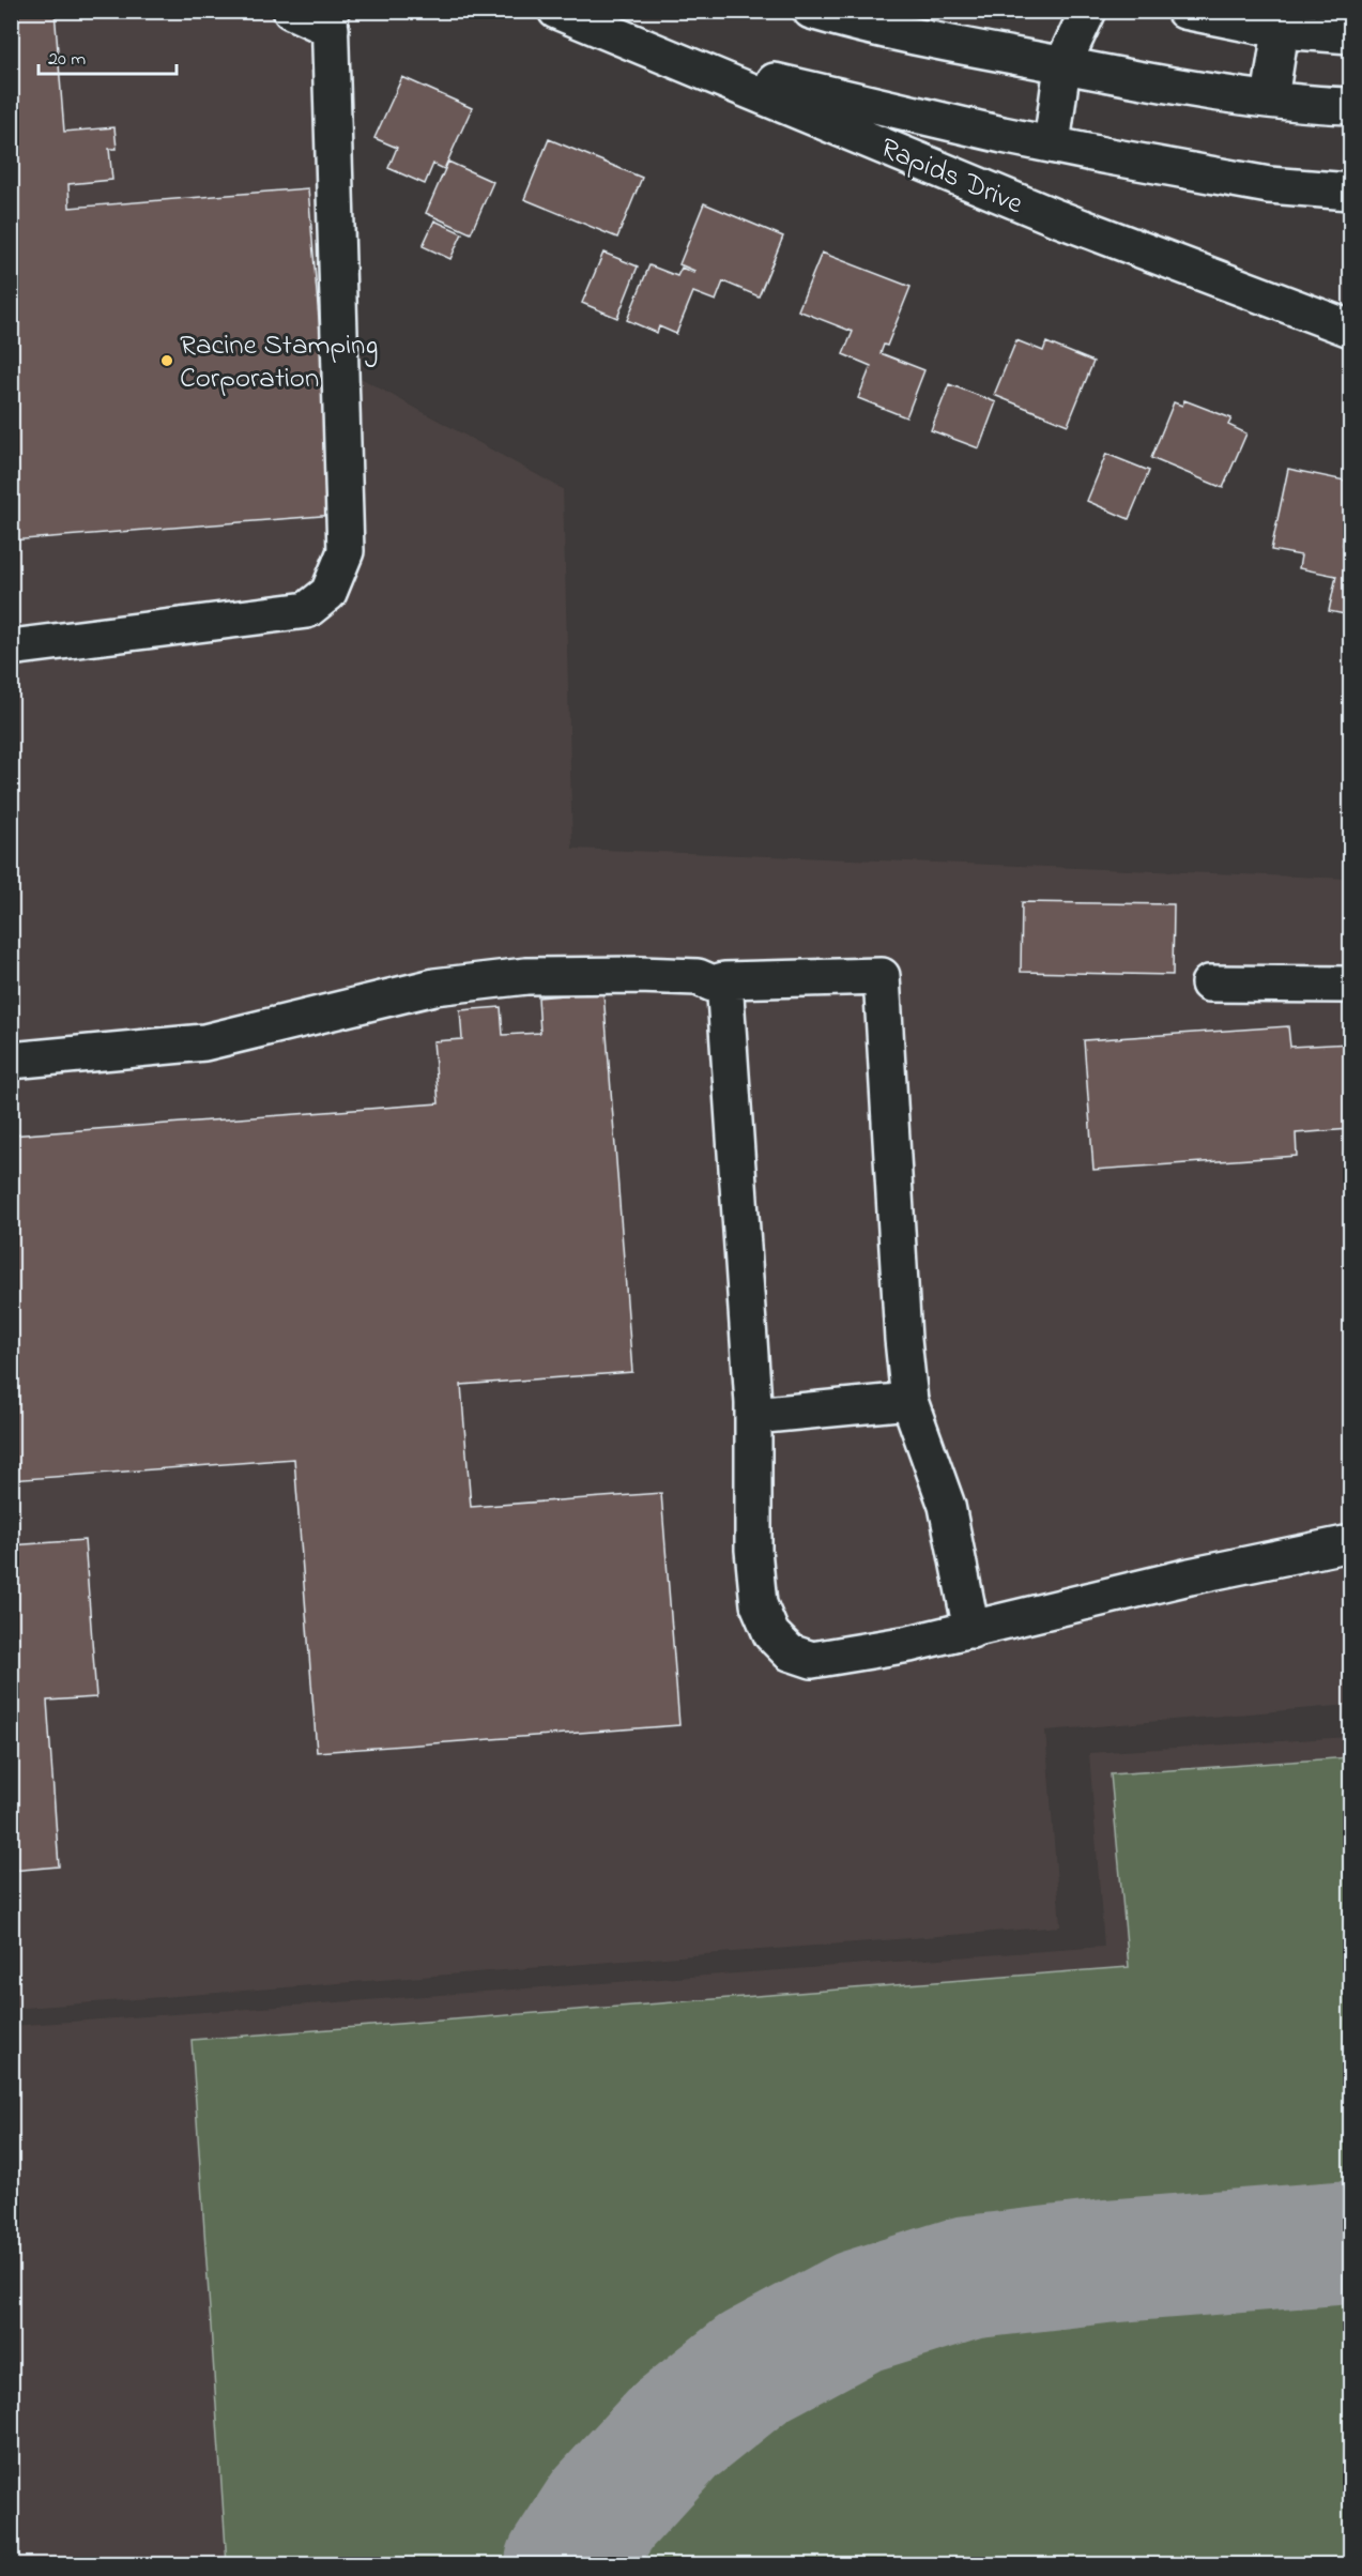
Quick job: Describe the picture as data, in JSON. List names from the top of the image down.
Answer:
{
  "streets": {
    "street": ["Rapids Drive"]
  },
  "places": ["Racine Stamping Corporation"],
  "scale_bar": "20 m"
}
